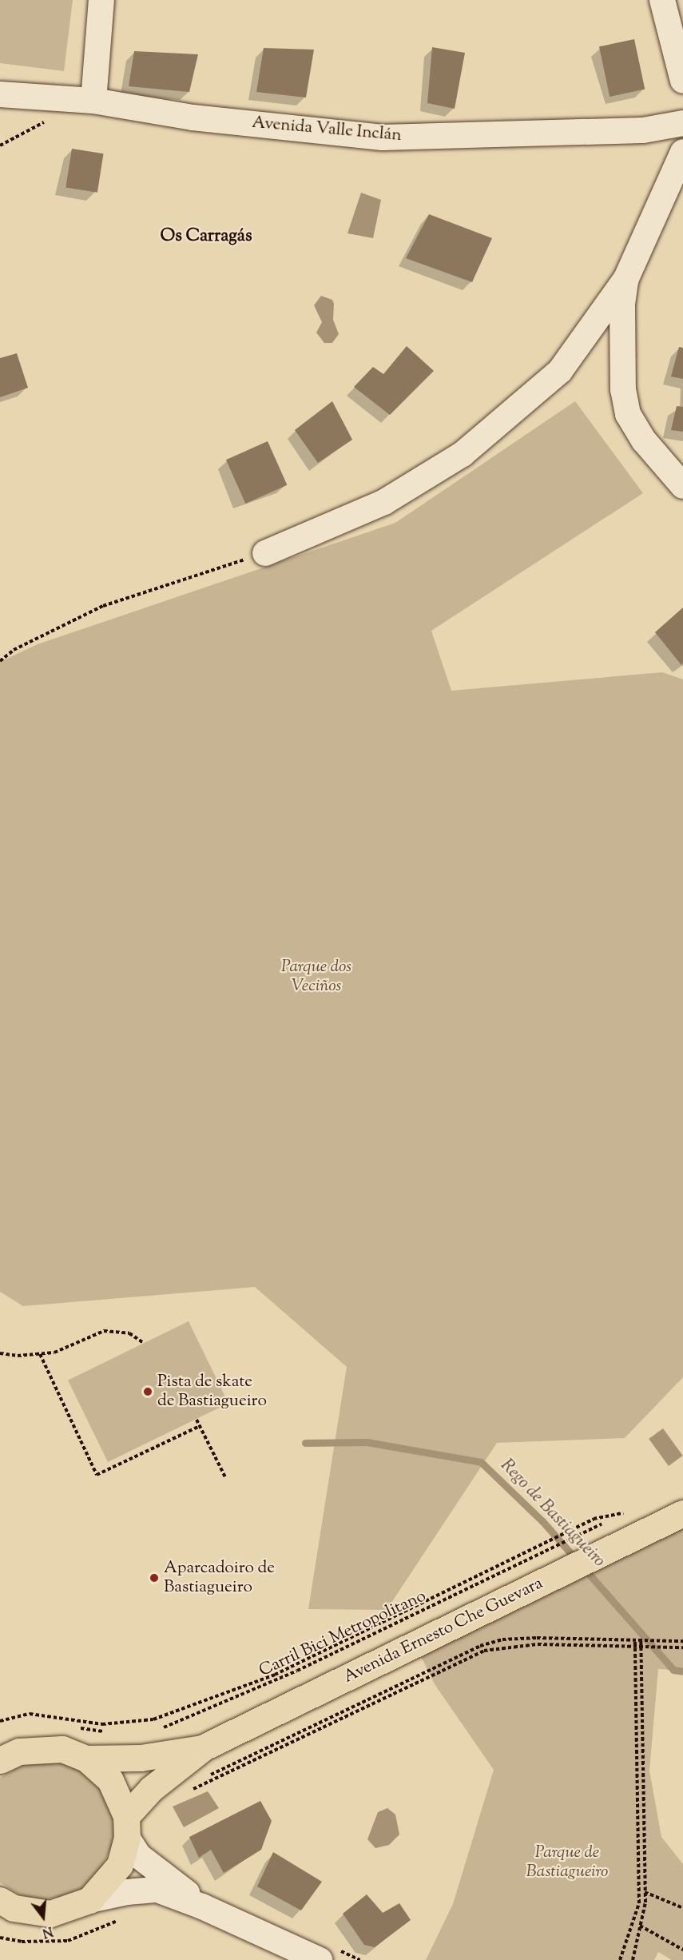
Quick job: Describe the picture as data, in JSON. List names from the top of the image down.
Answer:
{
  "streets": {
    "main road": ["Avenida Ernesto Che Guevara"],
    "street": ["Avenida Valle Inclán"],
    "path": ["Carril Bici Metropolitano"]
  },
  "districts": ["Os Carragás"],
  "water": ["Rego de Bastiagueiro"],
  "parks": ["Parque dos Veciños", "Parque de Bastiagueiro"],
  "places": ["Pista de skate de Bastiagueiro", "Aparcadoiro de Bastiagueiro"],
  "north": "bottom"
}
